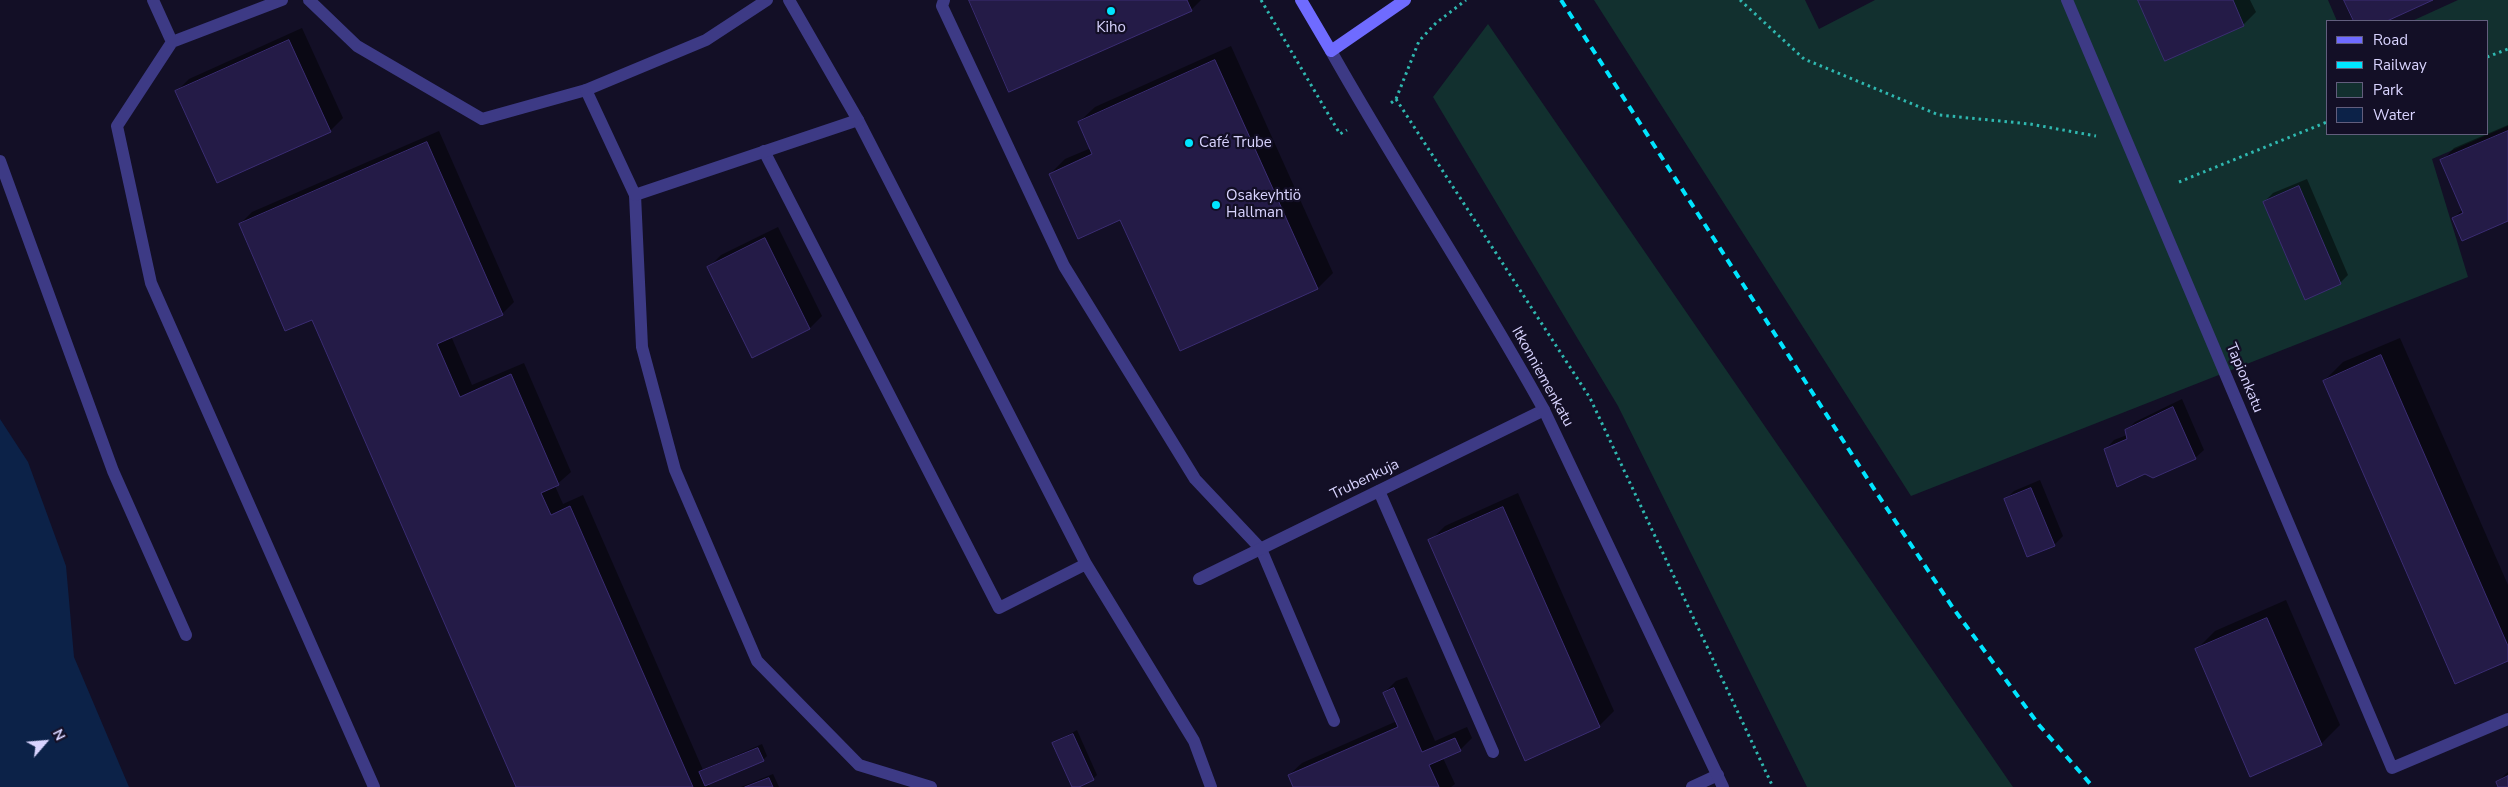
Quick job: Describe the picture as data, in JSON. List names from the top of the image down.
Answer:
{
  "streets": {
    "main road": ["Itkonniemenkatu"],
    "street": ["Tapionkatu", "Trubenkuja"]
  },
  "crossings": [
    ["Itkonniemenkatu", "Trubenkuja"]
  ],
  "places": ["Kiho", "Café Trube", "Osakeyhtiö Hallman"],
  "legend": [
    "Road",
    "Railway",
    "Park",
    "Water"
  ],
  "north": "top right"
}
